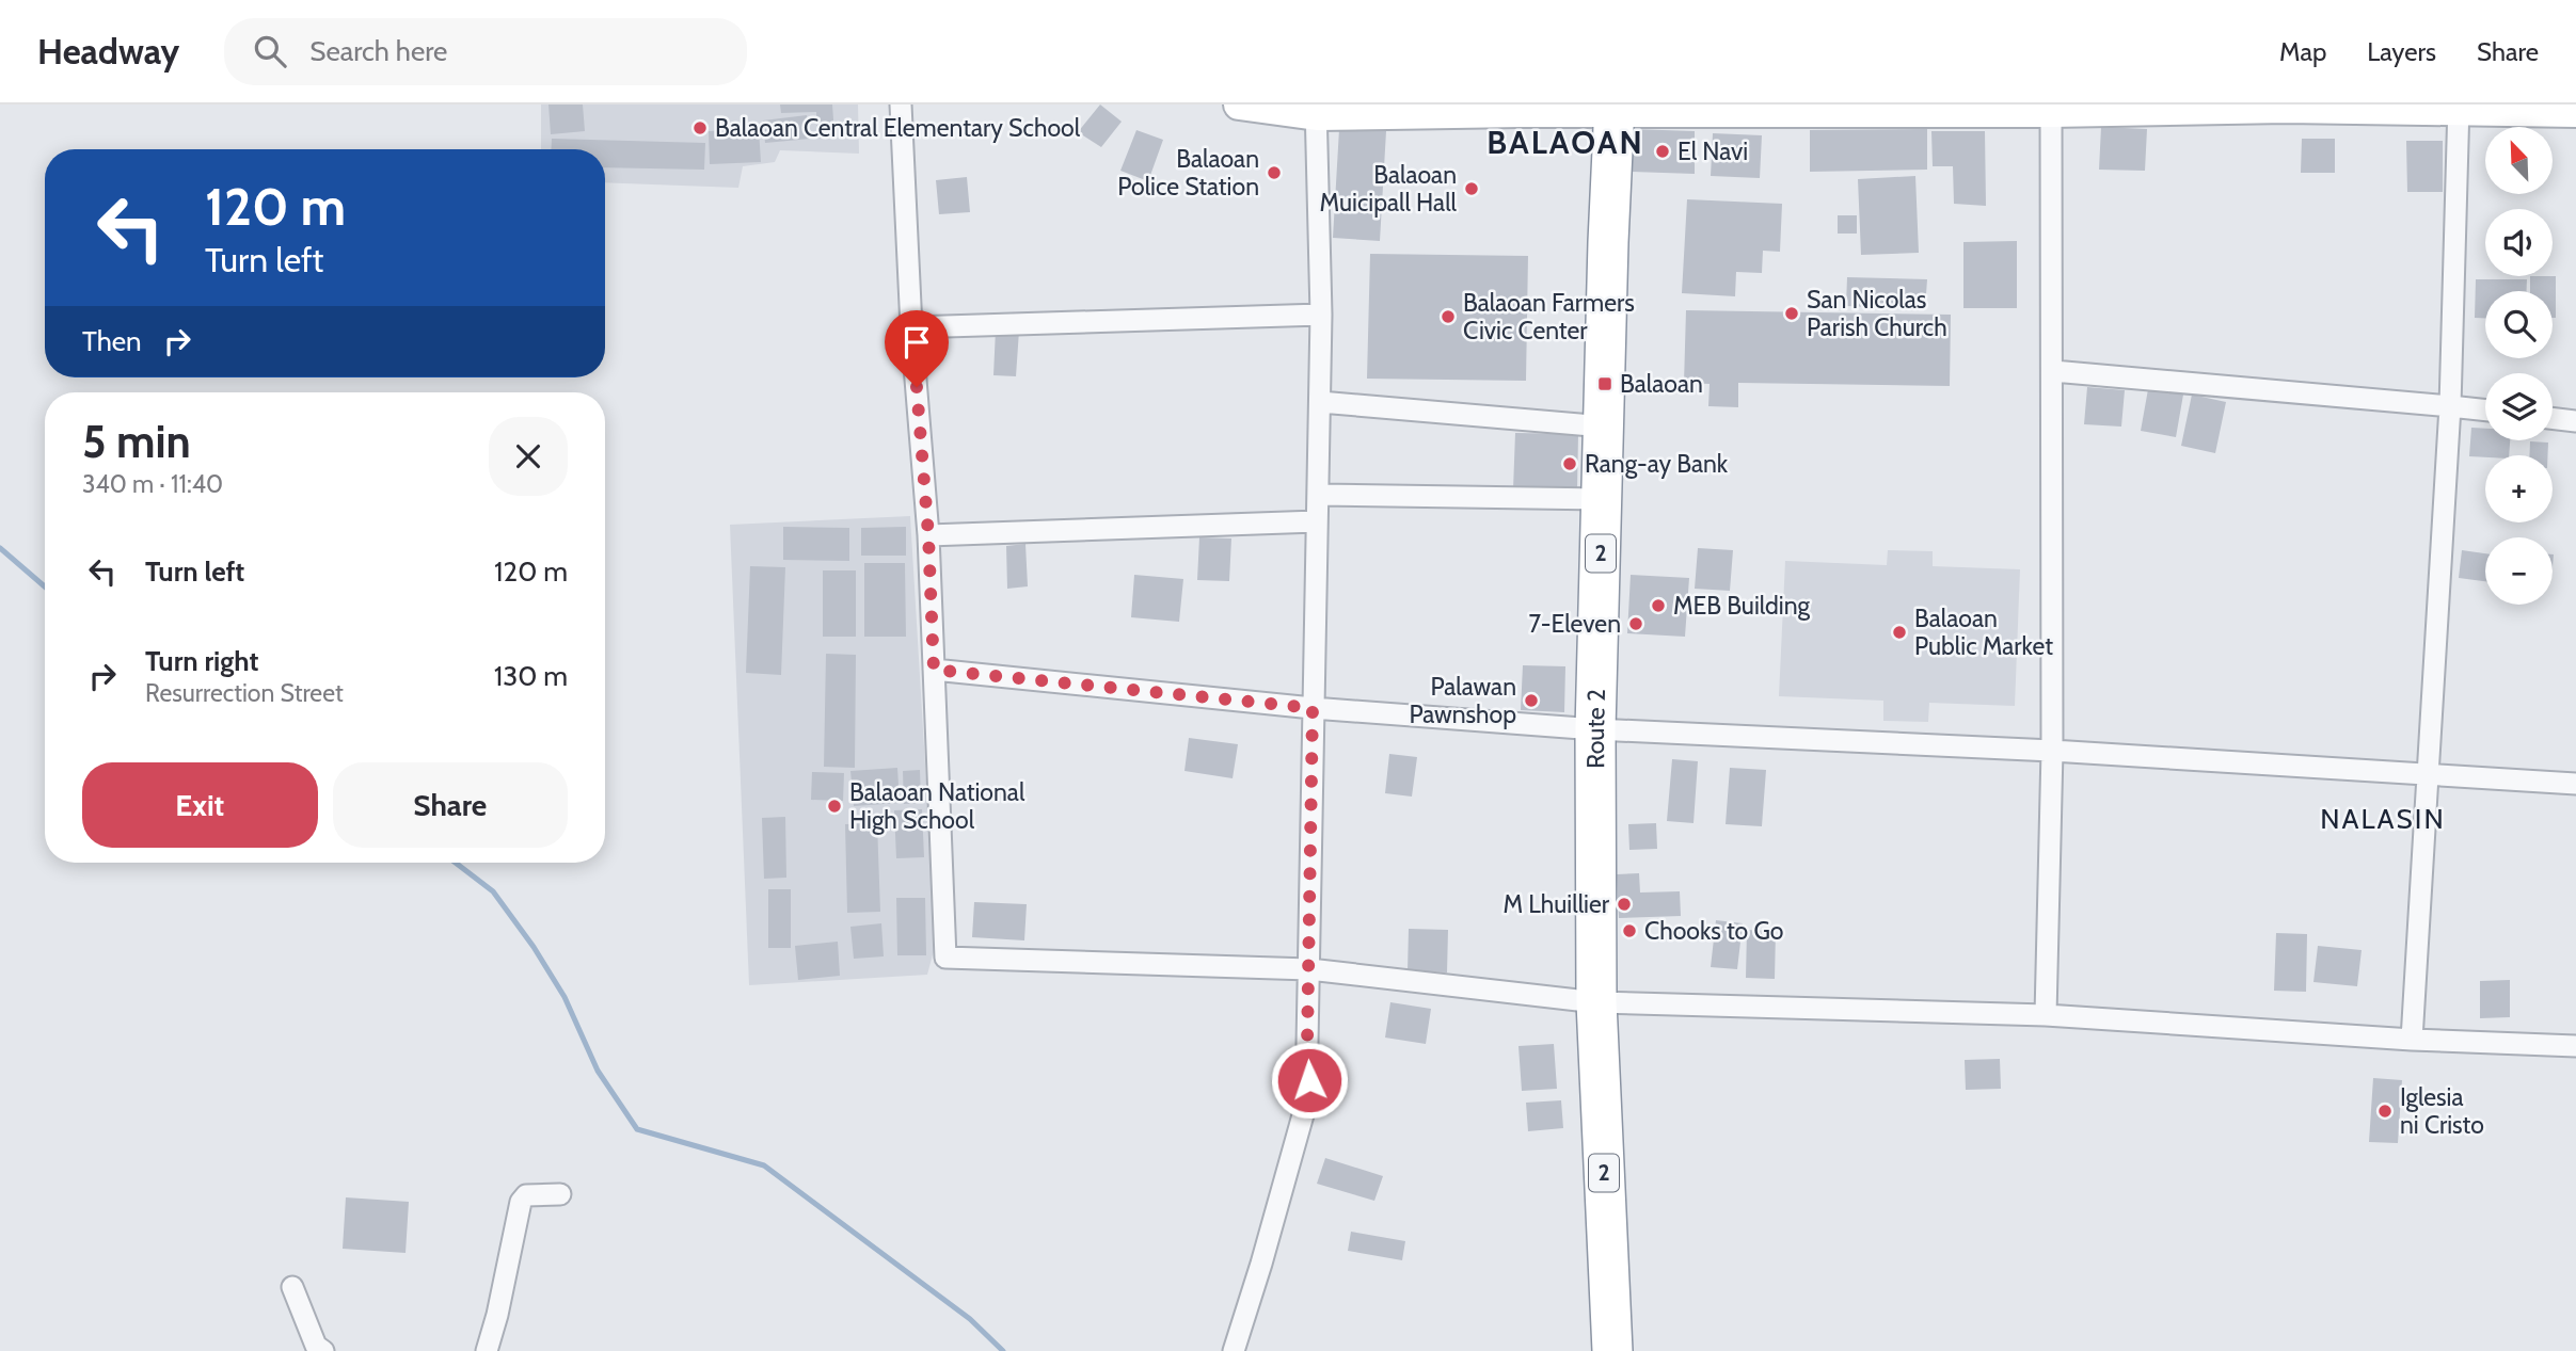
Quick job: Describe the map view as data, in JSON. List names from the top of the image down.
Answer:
{
  "streets": {
    "highway": ["2", "Route 2"]
  },
  "districts": ["BALAOAN", "NALASIN"],
  "places": {
    "other": [
      "Balaoan Central Elementary School",
      "El Navi",
      "Balaoan Police Station",
      "Balaoan Muicipall Hall",
      "San Nicolas Parish Church",
      "Balaoan Farmers Civic Center",
      "Rang-ay Bank",
      "MEB Building",
      "7-Eleven",
      "Balaoan Public Market",
      "Palawan Pawnshop",
      "Balaoan National High School",
      "M Lhuillier",
      "Chooks to Go",
      "Iglesia ni Cristo"
    ],
    "transit": ["Balaoan"]
  },
  "north": "top left",
  "page": {
    "header": "Headway",
    "search": "Search here",
    "nav": ["Map", "Layers", "Share"],
    "map_buttons": ["+", "−"],
    "turn": ["120 m", "Turn left"],
    "then": "Then",
    "heading": ["5 min", "340 m · 11:40"],
    "list": [
      {
        "name": "Turn left",
        "value": "120 m"
      },
      {
        "name": "Turn right",
        "note": "Resurrection Street",
        "value": "130 m"
      }
    ],
    "buttons": ["Exit", "Share"]
  }
}
